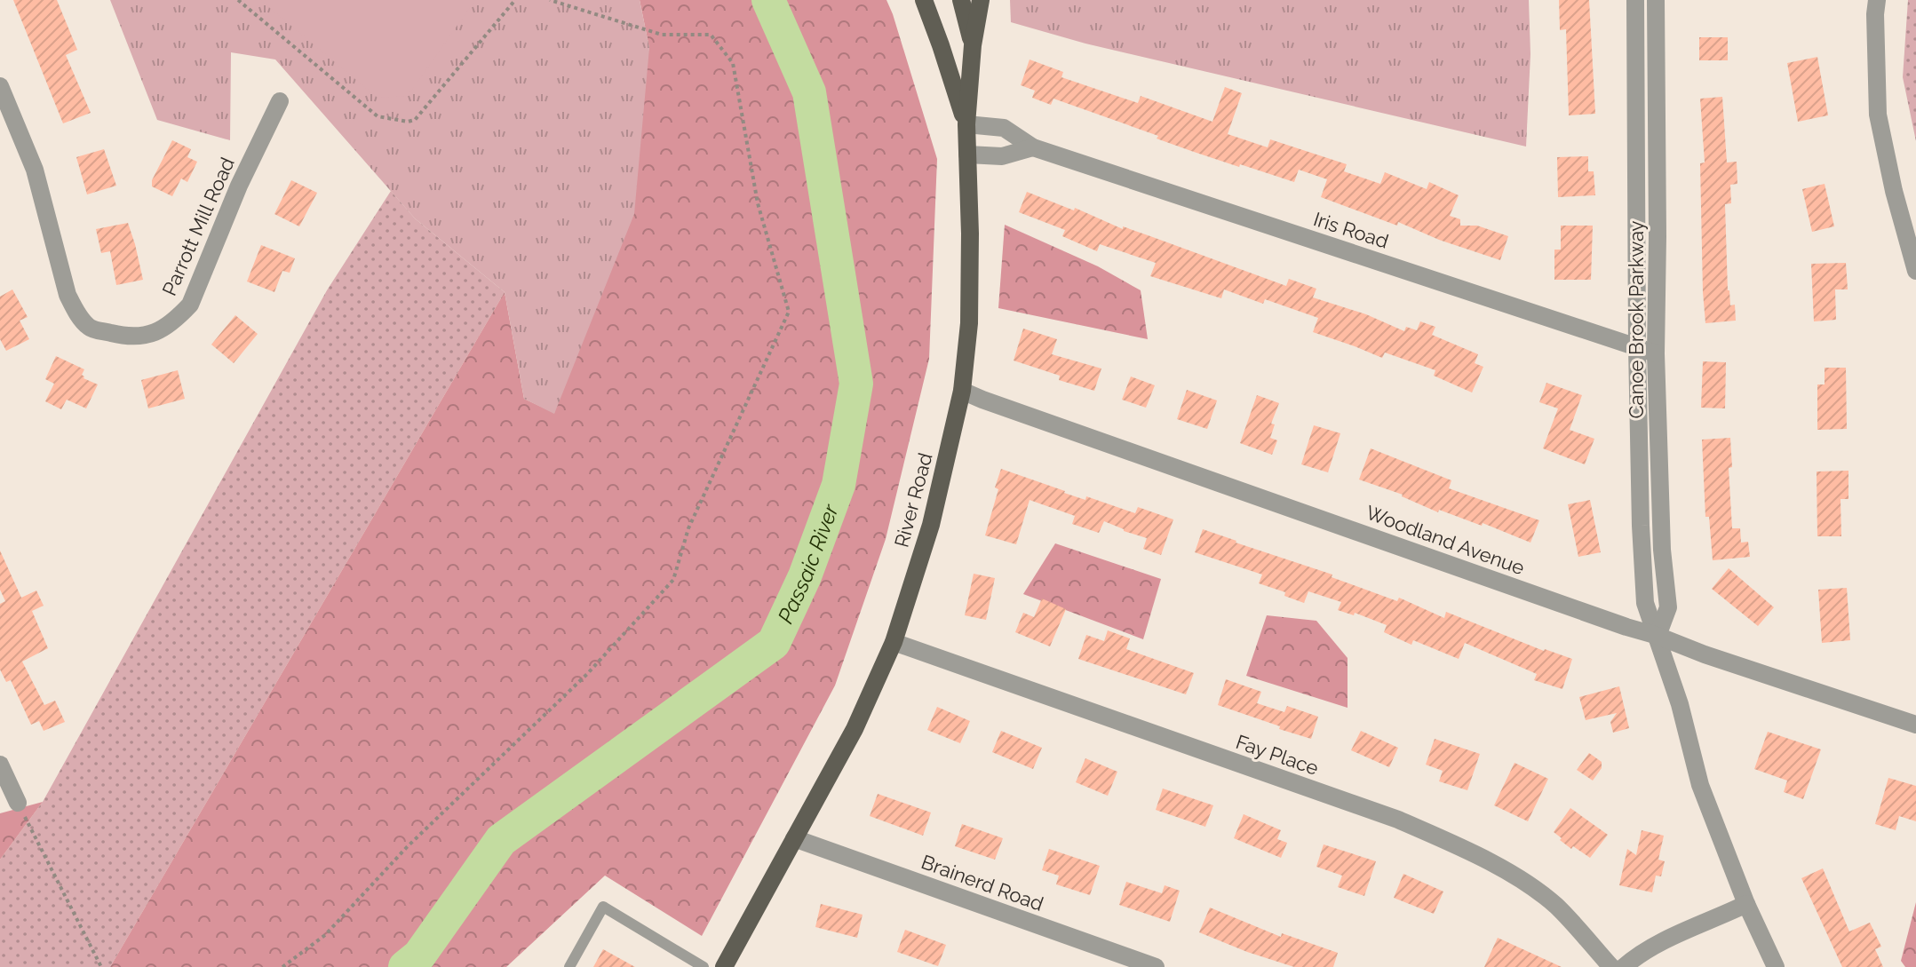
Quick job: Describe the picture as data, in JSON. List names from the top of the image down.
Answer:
{
  "streets": {
    "main road": ["River Road"],
    "street": [
      "Parrott Mill Road",
      "Iris Road",
      "Canoe Brook Parkway",
      "Woodland Avenue",
      "Fay Place",
      "Brainerd Road"
    ]
  },
  "crossings": [
    ["Iris Road", "Canoe Brook Parkway"],
    ["Iris Road", "River Road"],
    ["Canoe Brook Parkway", "Woodland Avenue"],
    ["River Road", "Woodland Avenue"],
    ["River Road", "Fay Place"],
    ["River Road", "Brainerd Road"]
  ],
  "water": ["Passaic River"]
}
